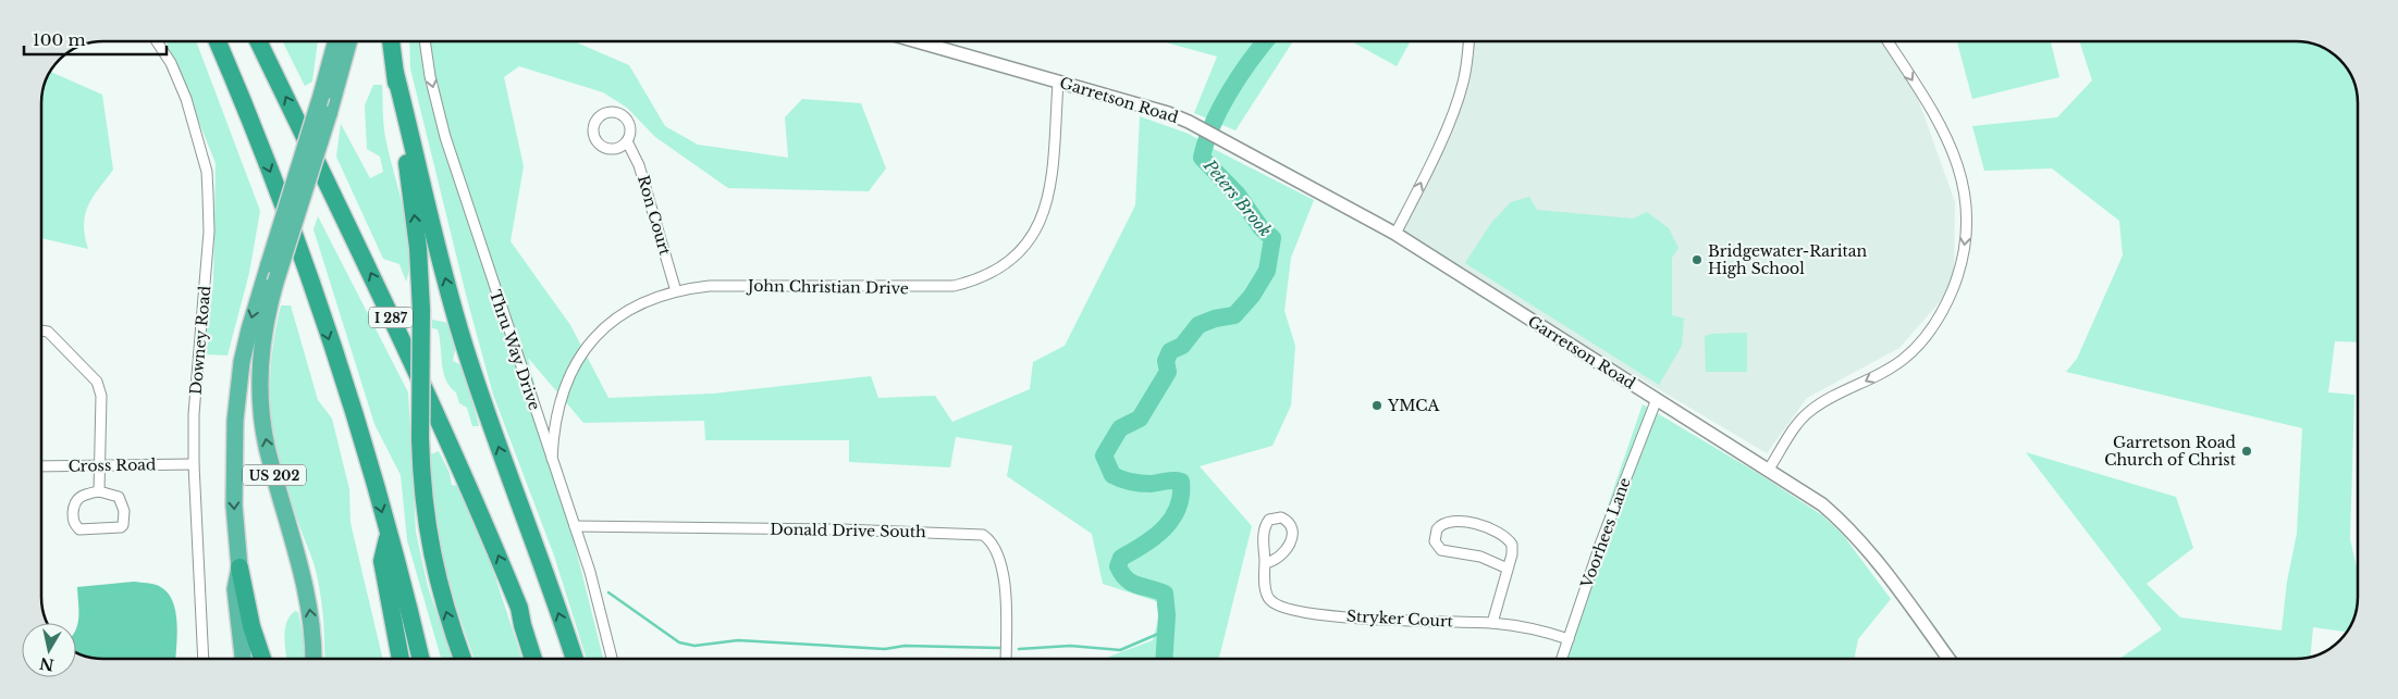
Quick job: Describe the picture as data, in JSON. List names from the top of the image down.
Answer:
{
  "streets": {
    "highway": ["I 287", "US 202"],
    "street": [
      "Garretson Road",
      "Ron Court",
      "John Christian Drive",
      "Downey Road",
      "Thru Way Drive",
      "Cross Road",
      "Donald Drive South",
      "Voorhees Lane",
      "Stryker Court"
    ]
  },
  "crossings": [
    ["Garretson Road", "John Christian Drive"],
    ["Garretson Road", "Voorhees Lane"],
    ["Ron Court", "John Christian Drive"],
    ["John Christian Drive", "Thru Way Drive"],
    ["Downey Road", "Cross Road"],
    ["Thru Way Drive", "Donald Drive South"],
    ["Voorhees Lane", "Stryker Court"]
  ],
  "one_way": ["Thru Way Drive"],
  "water": ["Peters Brook"],
  "places": ["Bridgewater-Raritan High School", "YMCA", "Garretson Road Church of Christ"],
  "scale_bar": "100 m",
  "north": "bottom"
}
